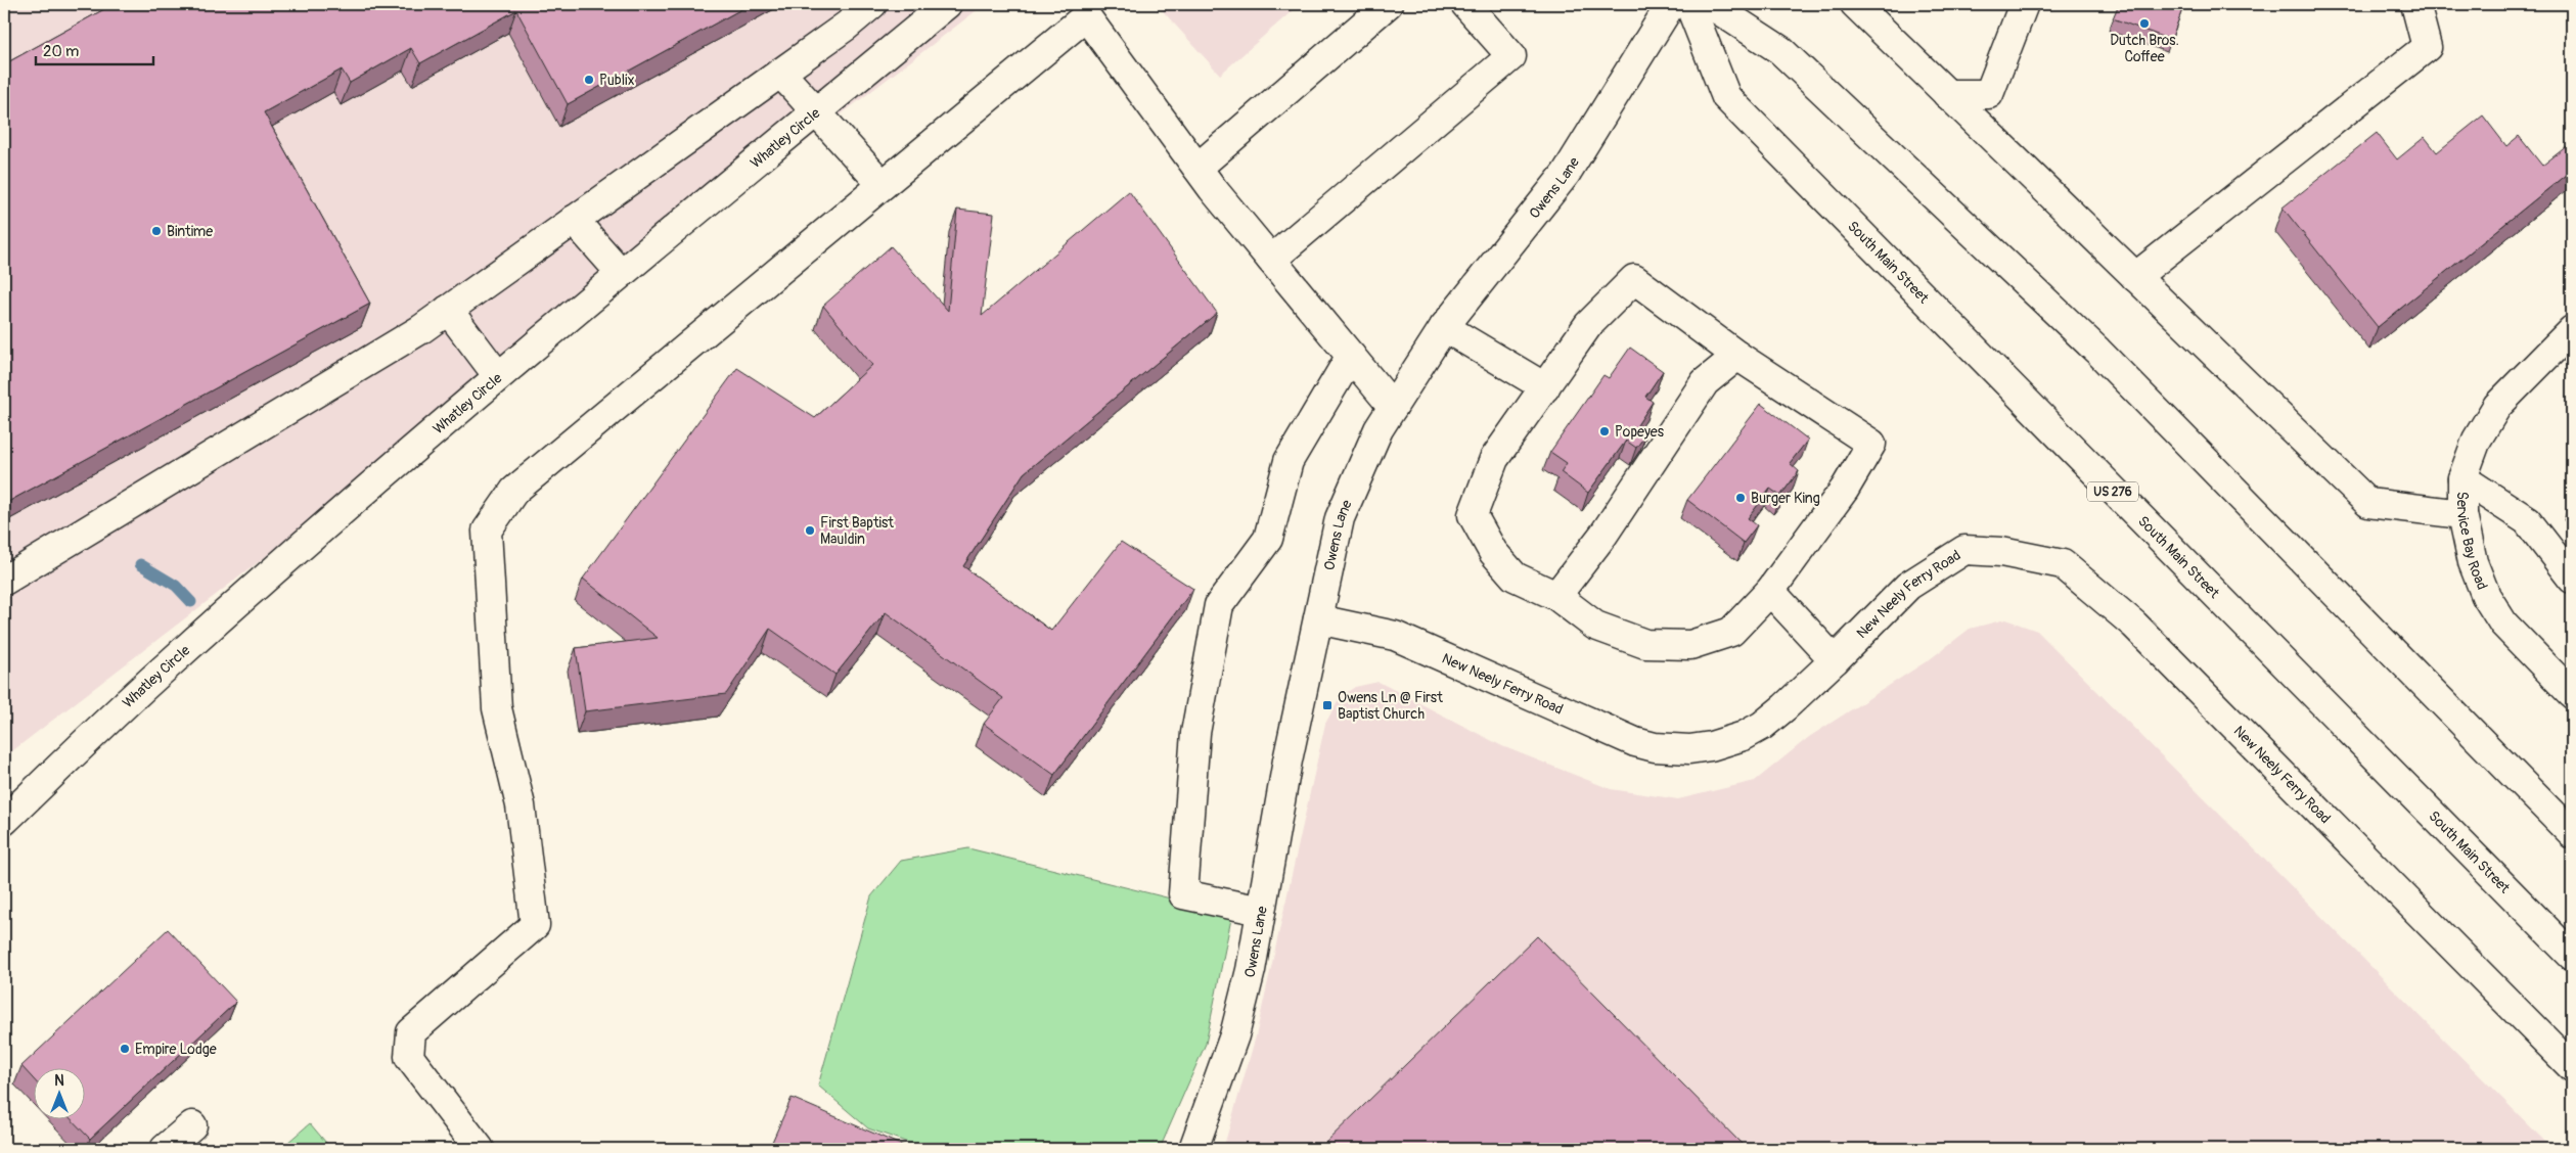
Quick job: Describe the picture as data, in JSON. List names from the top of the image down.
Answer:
{
  "streets": {
    "street": [
      "Whatley Circle",
      "Owens Lane",
      "South Main Street",
      "US 276",
      "Service Bay Road",
      "New Neely Ferry Road"
    ]
  },
  "crossings": [
    ["Owens Lane", "New Neely Ferry Road"]
  ],
  "places": {
    "other": [
      "Dutch Bros. Coffee",
      "Publix",
      "Bintime",
      "Popeyes",
      "Burger King",
      "First Baptist Mauldin",
      "Empire Lodge"
    ],
    "transit": ["Owens Ln @ First Baptist Church"]
  },
  "scale_bar": "20 m",
  "north": "top"
}
